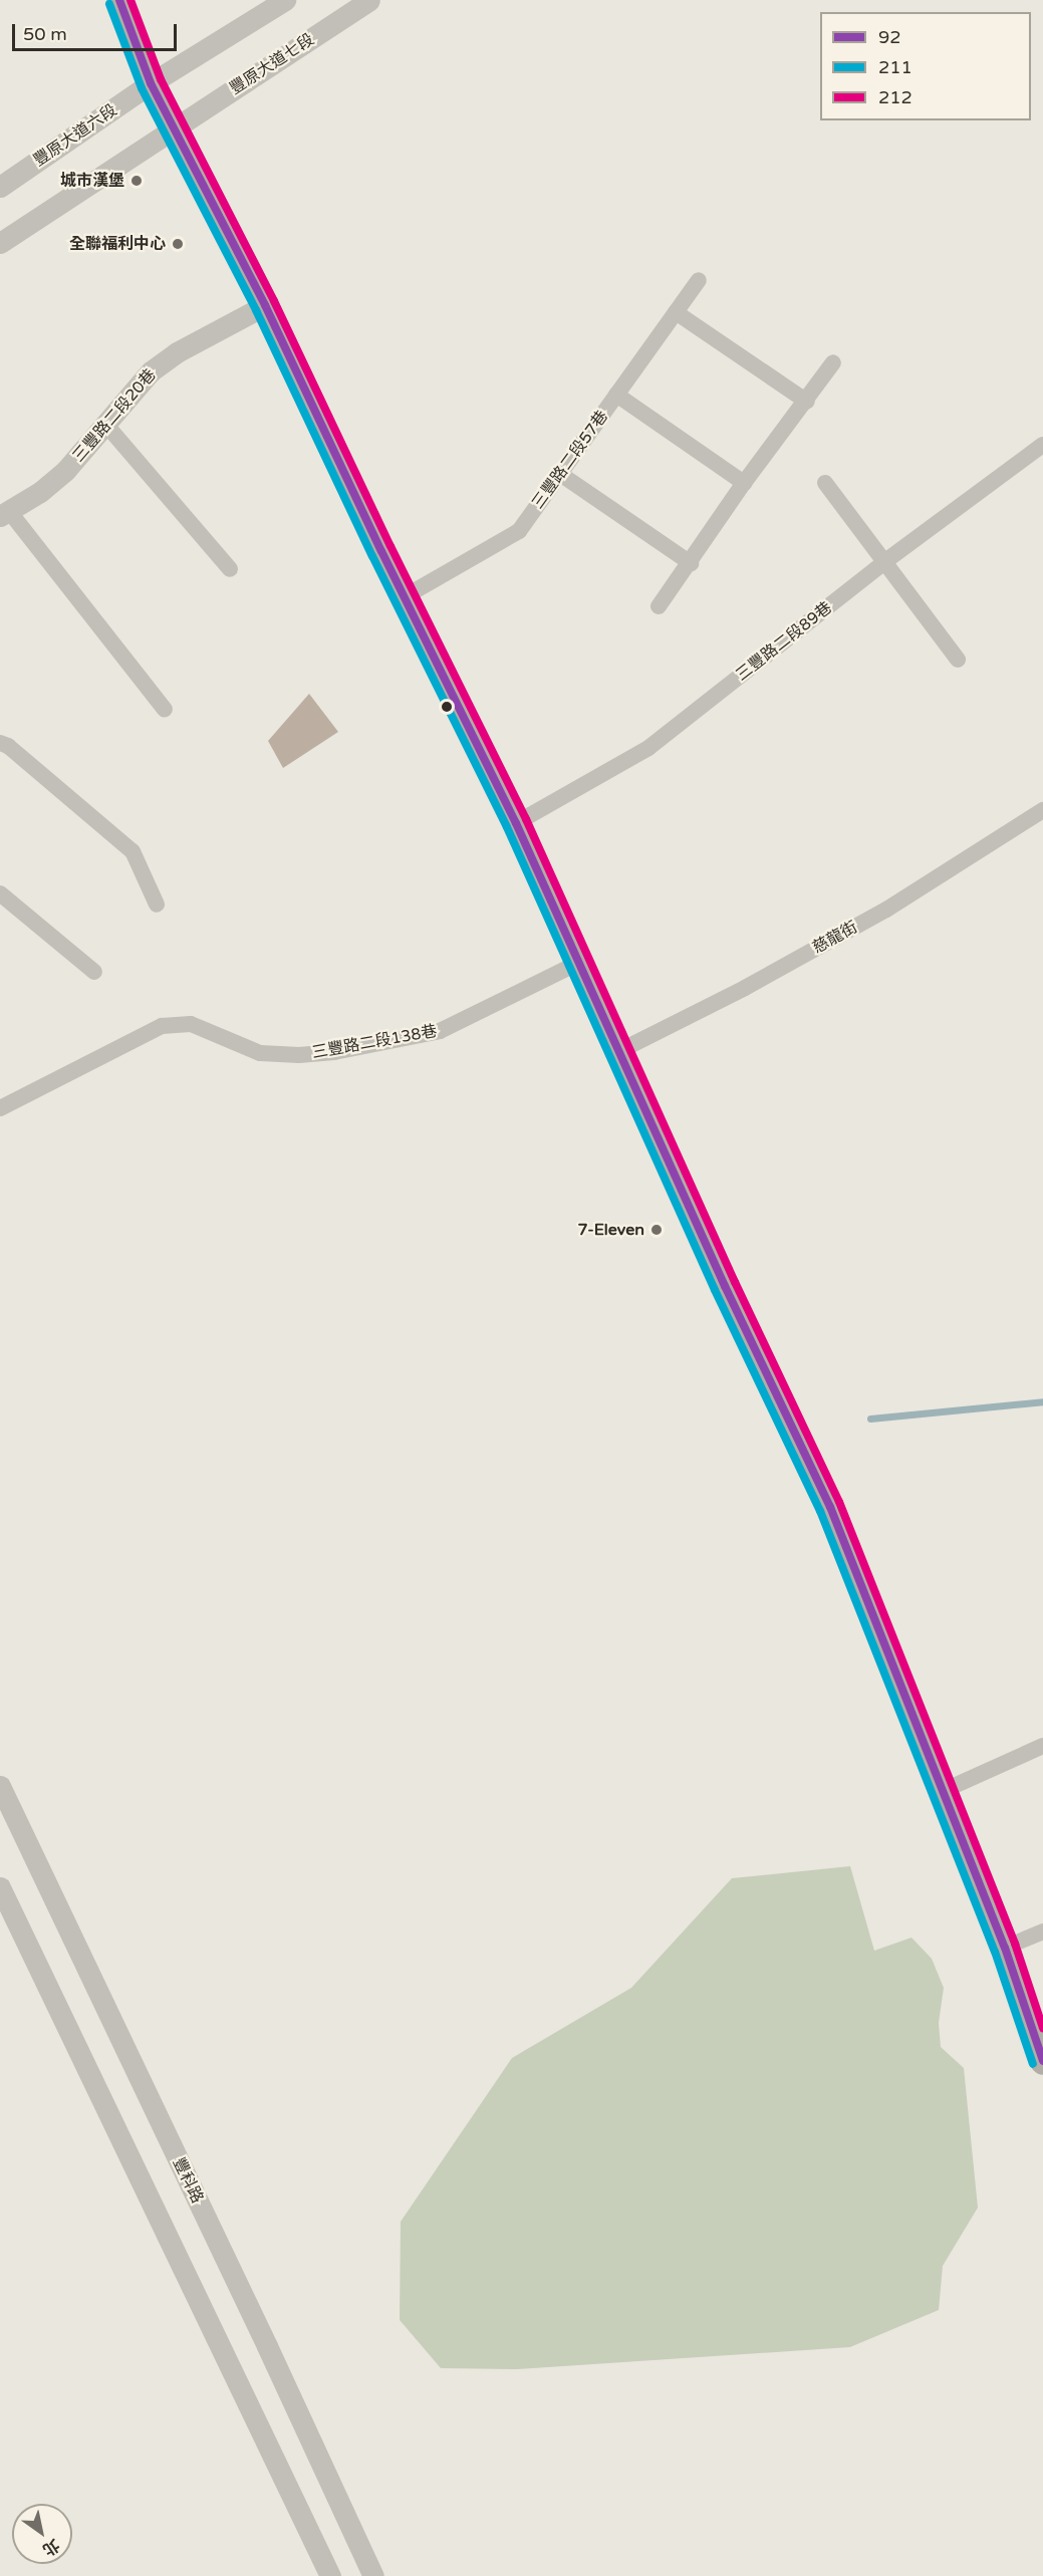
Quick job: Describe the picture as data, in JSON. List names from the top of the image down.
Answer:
{
  "streets": {
    "street": [
      "豐原大道七段",
      "豐原大道六段",
      "三豐路二段20巷",
      "三豐路二段57巷",
      "三豐路二段89巷",
      "慈龍街",
      "三豐路二段138巷",
      "豐科路"
    ]
  },
  "places": ["城市漢堡", "全聯福利中心", "7-Eleven"],
  "lines": ["transit line 92", "transit line 212", "transit line 211"],
  "legend": ["92", "211", "212"],
  "scale_bar": "50 m",
  "north": "bottom right"
}
